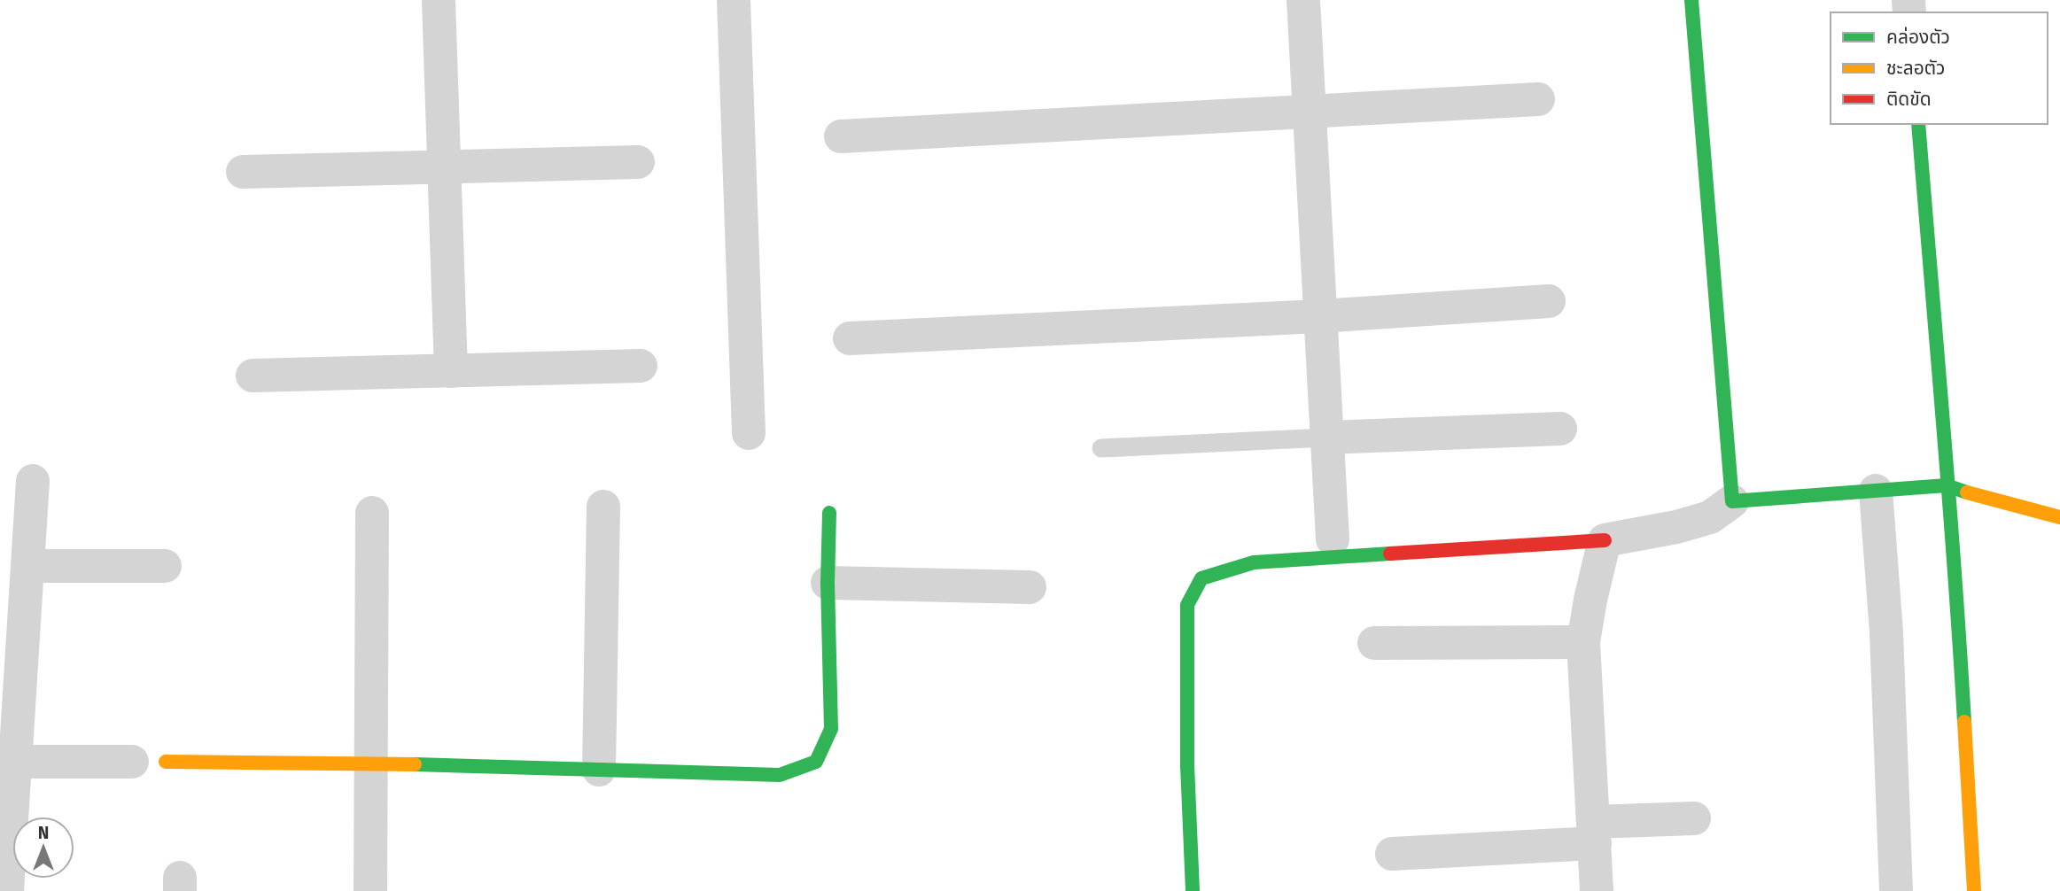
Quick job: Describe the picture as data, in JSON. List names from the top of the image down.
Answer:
{
  "legend": ["คล่องตัว", "ชะลอตัว", "ติดขัด"],
  "north": "top"
}
